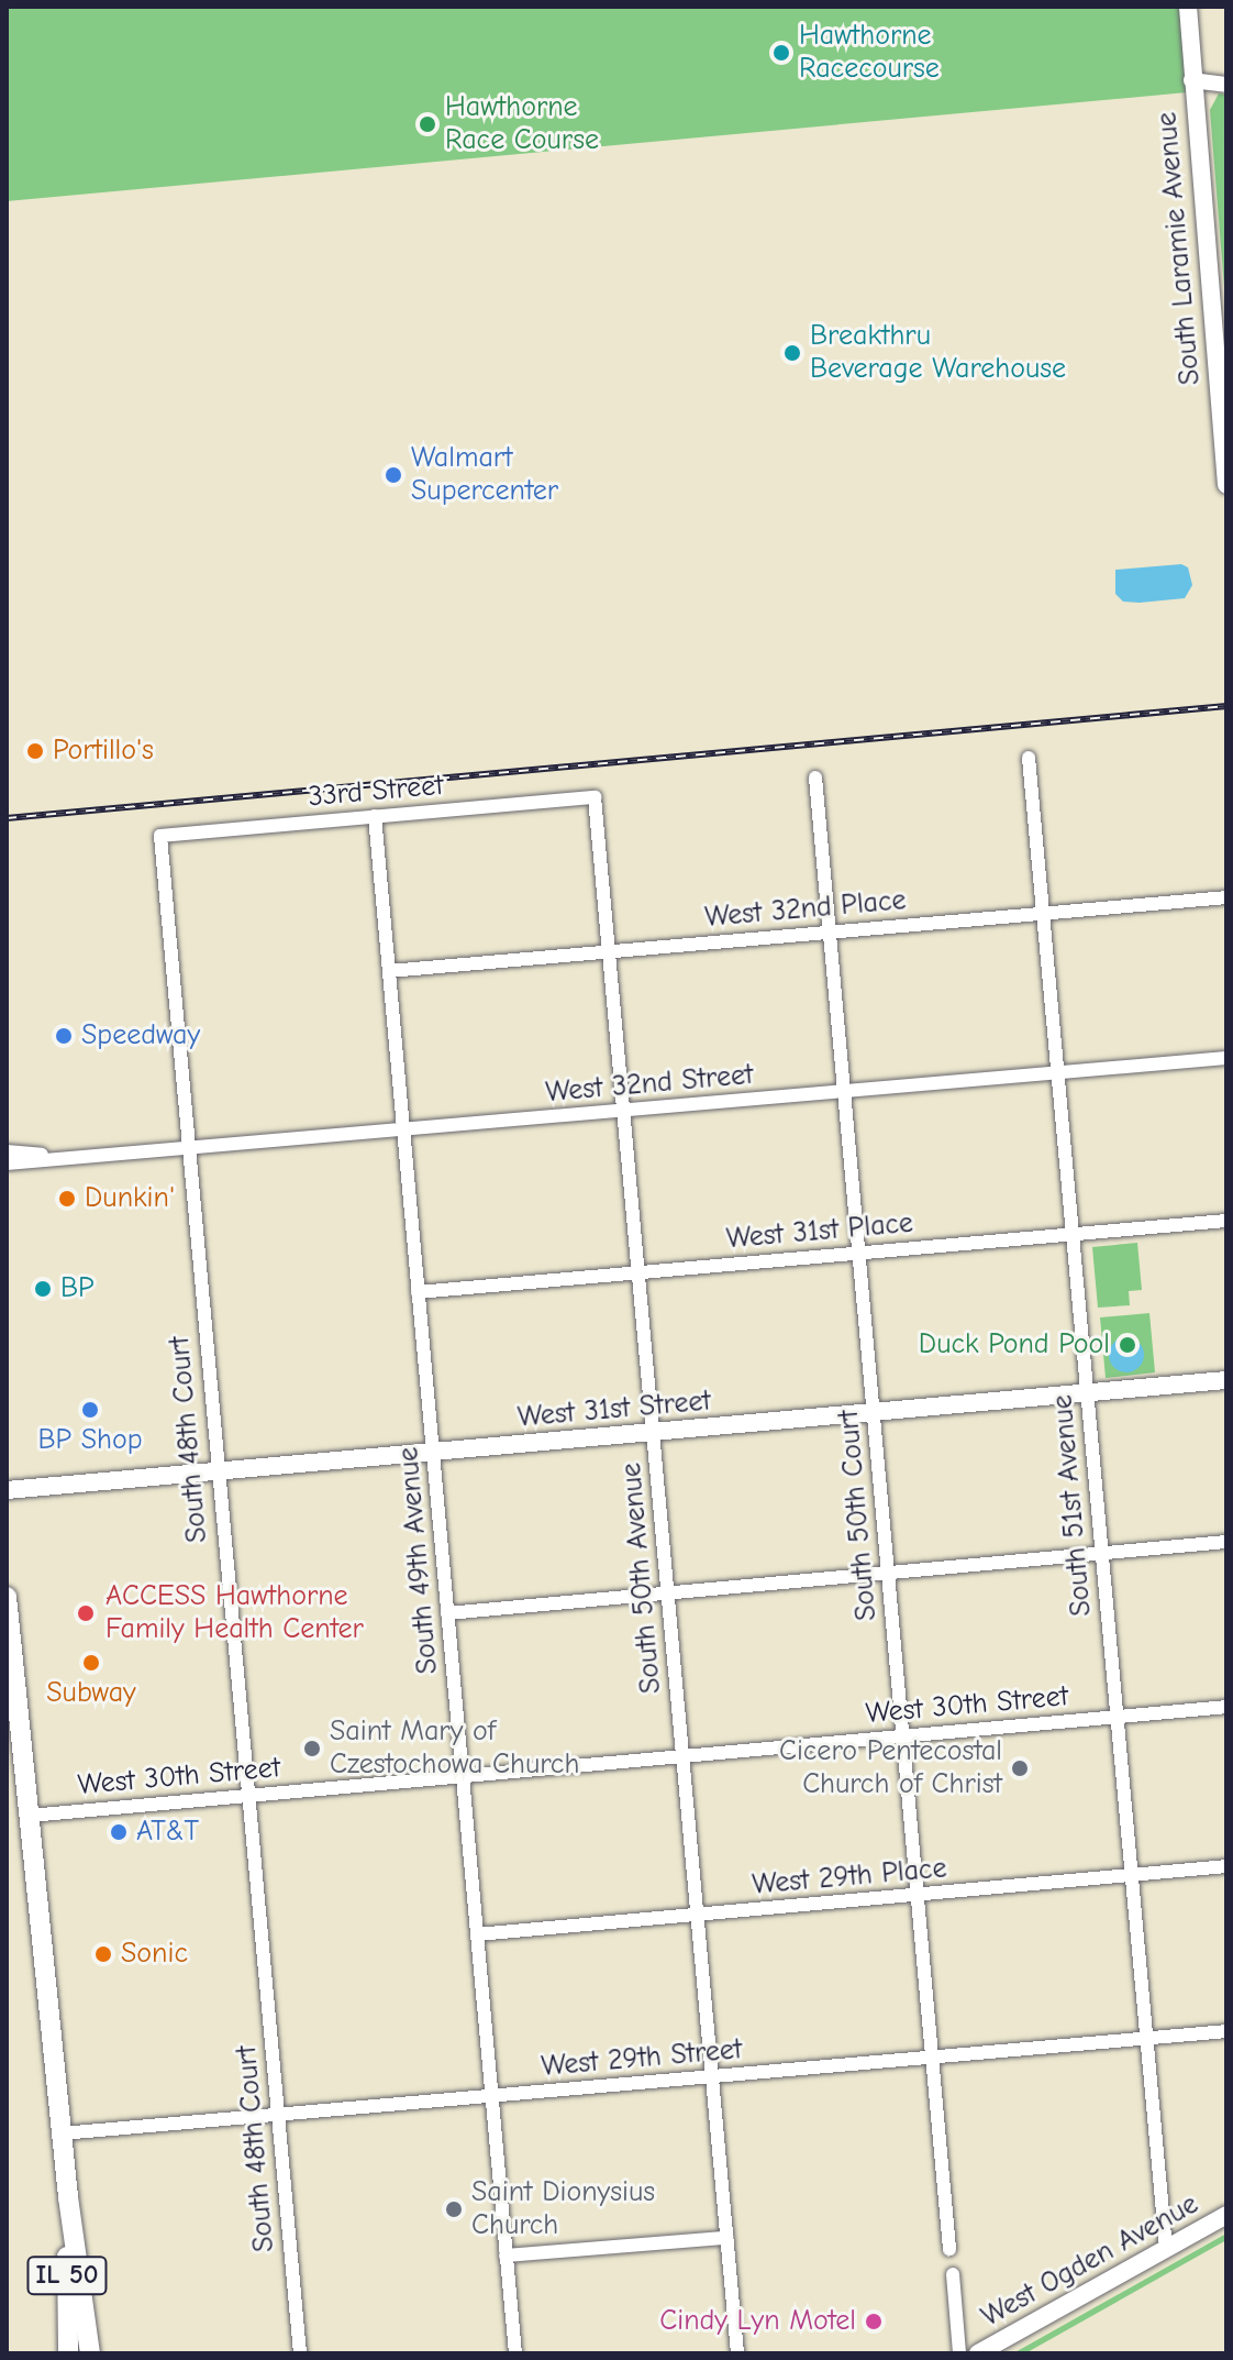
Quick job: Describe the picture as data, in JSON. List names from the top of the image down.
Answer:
{
  "streets": {
    "main road": [
      "South Laramie Avenue",
      "West 31st Street",
      "West Ogden Avenue",
      "IL 50"
    ],
    "street": [
      "33rd Street",
      "West 32nd Place",
      "West 32nd Street",
      "West 31st Place",
      "South 48th Court",
      "South 51st Avenue",
      "South 50th Court",
      "South 49th Avenue",
      "South 50th Avenue",
      "West 30th Street",
      "West 29th Place",
      "West 29th Street"
    ]
  },
  "crossings": [
    ["33rd Street", "South 48th Court"],
    ["33rd Street", "South 49th Avenue"],
    ["33rd Street", "South 50th Avenue"],
    ["West 32nd Place", "South 51st Avenue"],
    ["West 32nd Place", "South 50th Court"],
    ["West 32nd Place", "South 49th Avenue"],
    ["West 32nd Place", "South 50th Avenue"],
    ["West 32nd Street", "South 48th Court"],
    ["West 32nd Street", "South 51st Avenue"],
    ["West 32nd Street", "South 50th Court"],
    ["West 32nd Street", "South 49th Avenue"],
    ["West 32nd Street", "South 50th Avenue"],
    ["West 31st Place", "South 51st Avenue"],
    ["West 31st Place", "South 50th Court"],
    ["West 31st Place", "South 49th Avenue"],
    ["West 31st Place", "South 50th Avenue"],
    ["West 31st Street", "South 48th Court"],
    ["West 31st Street", "South 51st Avenue"],
    ["West 31st Street", "South 50th Court"],
    ["West 31st Street", "South 49th Avenue"],
    ["West 31st Street", "South 50th Avenue"],
    ["South 48th Court", "West 30th Street"],
    ["South 48th Court", "West 29th Street"],
    ["South 51st Avenue", "West 30th Street"],
    ["South 51st Avenue", "West 29th Place"],
    ["South 51st Avenue", "West 29th Street"],
    ["South 51st Avenue", "West Ogden Avenue"],
    ["South 50th Court", "West 30th Street"],
    ["South 50th Court", "West 29th Place"],
    ["South 50th Court", "West 29th Street"],
    ["South 49th Avenue", "West 30th Street"],
    ["South 49th Avenue", "West 29th Place"],
    ["South 49th Avenue", "West 29th Street"],
    ["South 50th Avenue", "West 30th Street"],
    ["South 50th Avenue", "West 29th Place"],
    ["South 50th Avenue", "West 29th Street"],
    ["West 30th Street", "IL 50"],
    ["West 29th Street", "IL 50"]
  ],
  "places": [
    "Hawthorne Racecourse",
    "Hawthorne Race Course",
    "Breakthru Beverage Warehouse",
    "Walmart Supercenter",
    "Portillo's",
    "Speedway",
    "Dunkin'",
    "BP",
    "Duck Pond Pool",
    "BP Shop",
    "ACCESS Hawthorne Family Health Center",
    "Subway",
    "Saint Mary of Czestochowa Church",
    "Cicero Pentecostal Church of Christ",
    "AT&T",
    "Sonic",
    "Saint Dionysius Church",
    "Cindy Lyn Motel"
  ]
}
